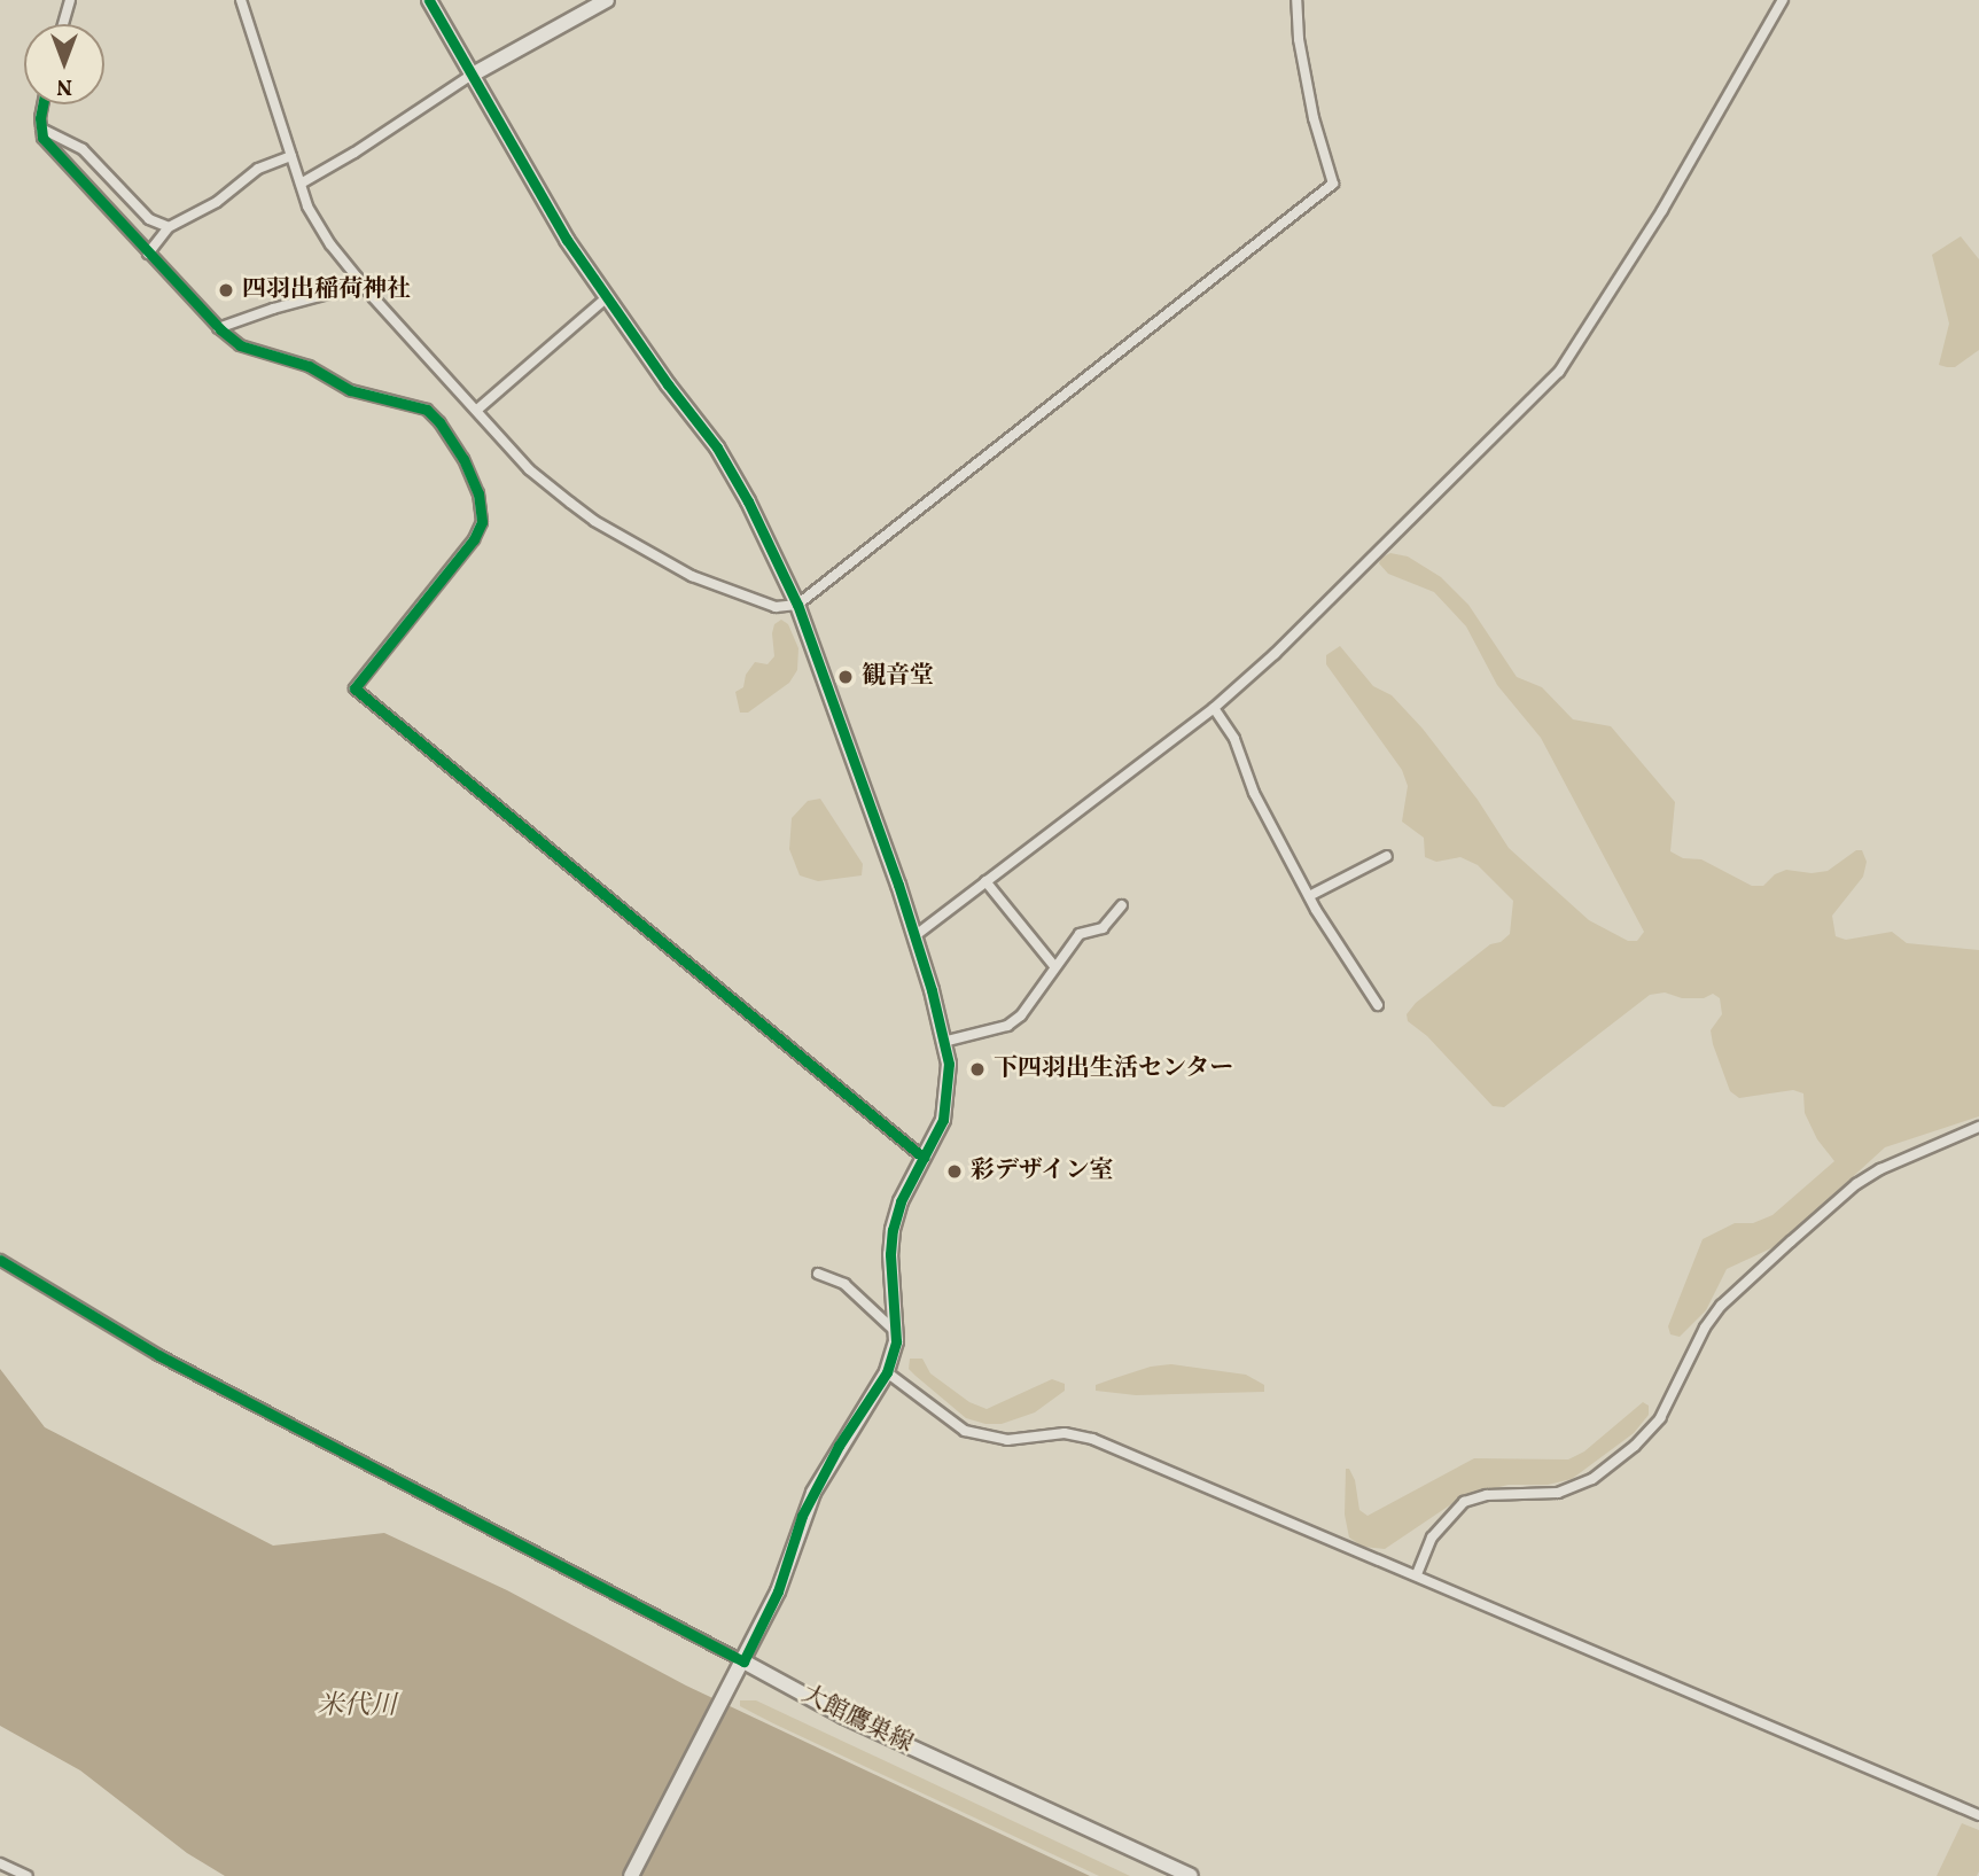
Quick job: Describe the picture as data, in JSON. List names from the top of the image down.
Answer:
{
  "streets": {
    "street": ["大館鷹巣線"]
  },
  "water": ["米代川"],
  "places": [
    "四羽出稲荷神社",
    "観音堂",
    "下四羽出生活センター",
    "彩デザイン室"
  ],
  "north": "bottom"
}
